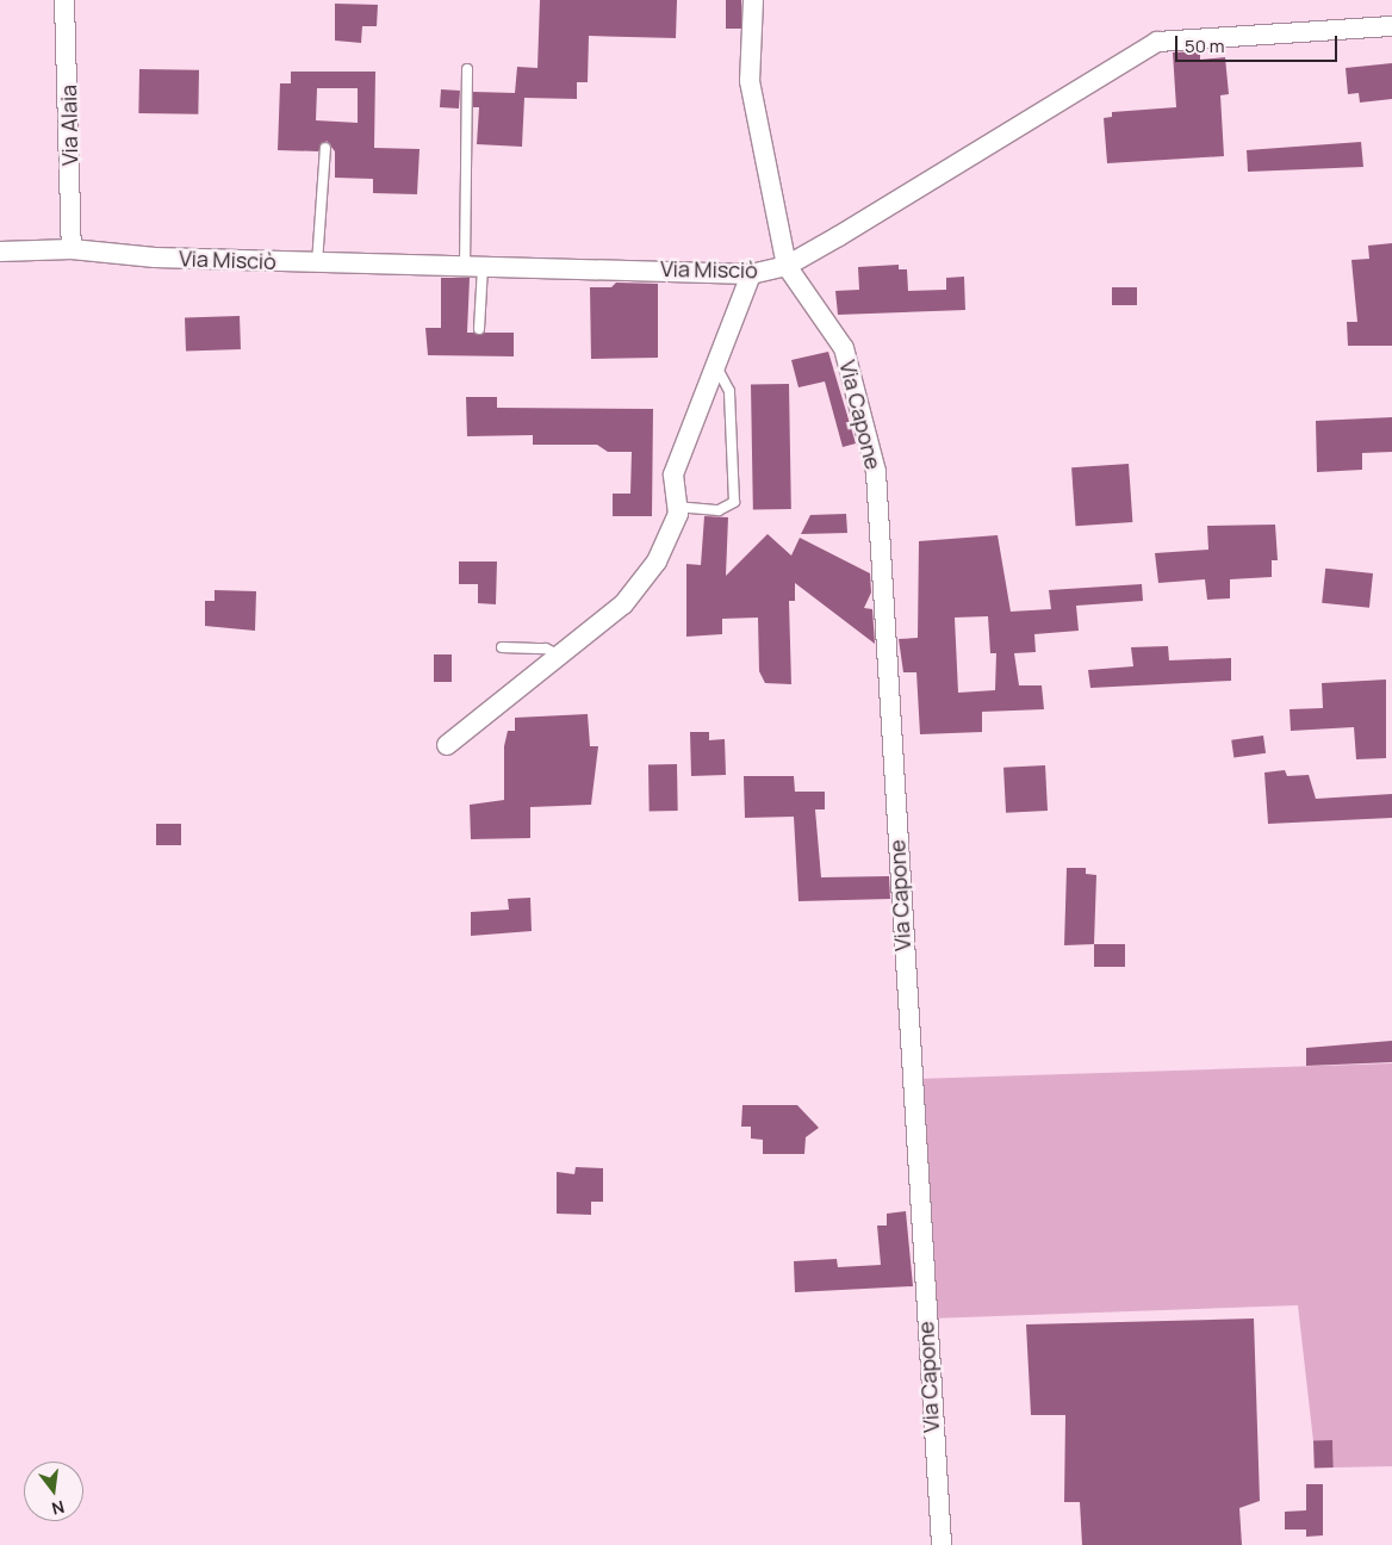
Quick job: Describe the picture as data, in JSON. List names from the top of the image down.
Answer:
{
  "streets": {
    "street": ["Via Alaia", "Via Misciò", "Via Capone"]
  },
  "crossings": [
    ["Via Alaia", "Via Misciò"],
    ["Via Misciò", "Via Capone"]
  ],
  "scale_bar": "50 m",
  "north": "bottom"
}
